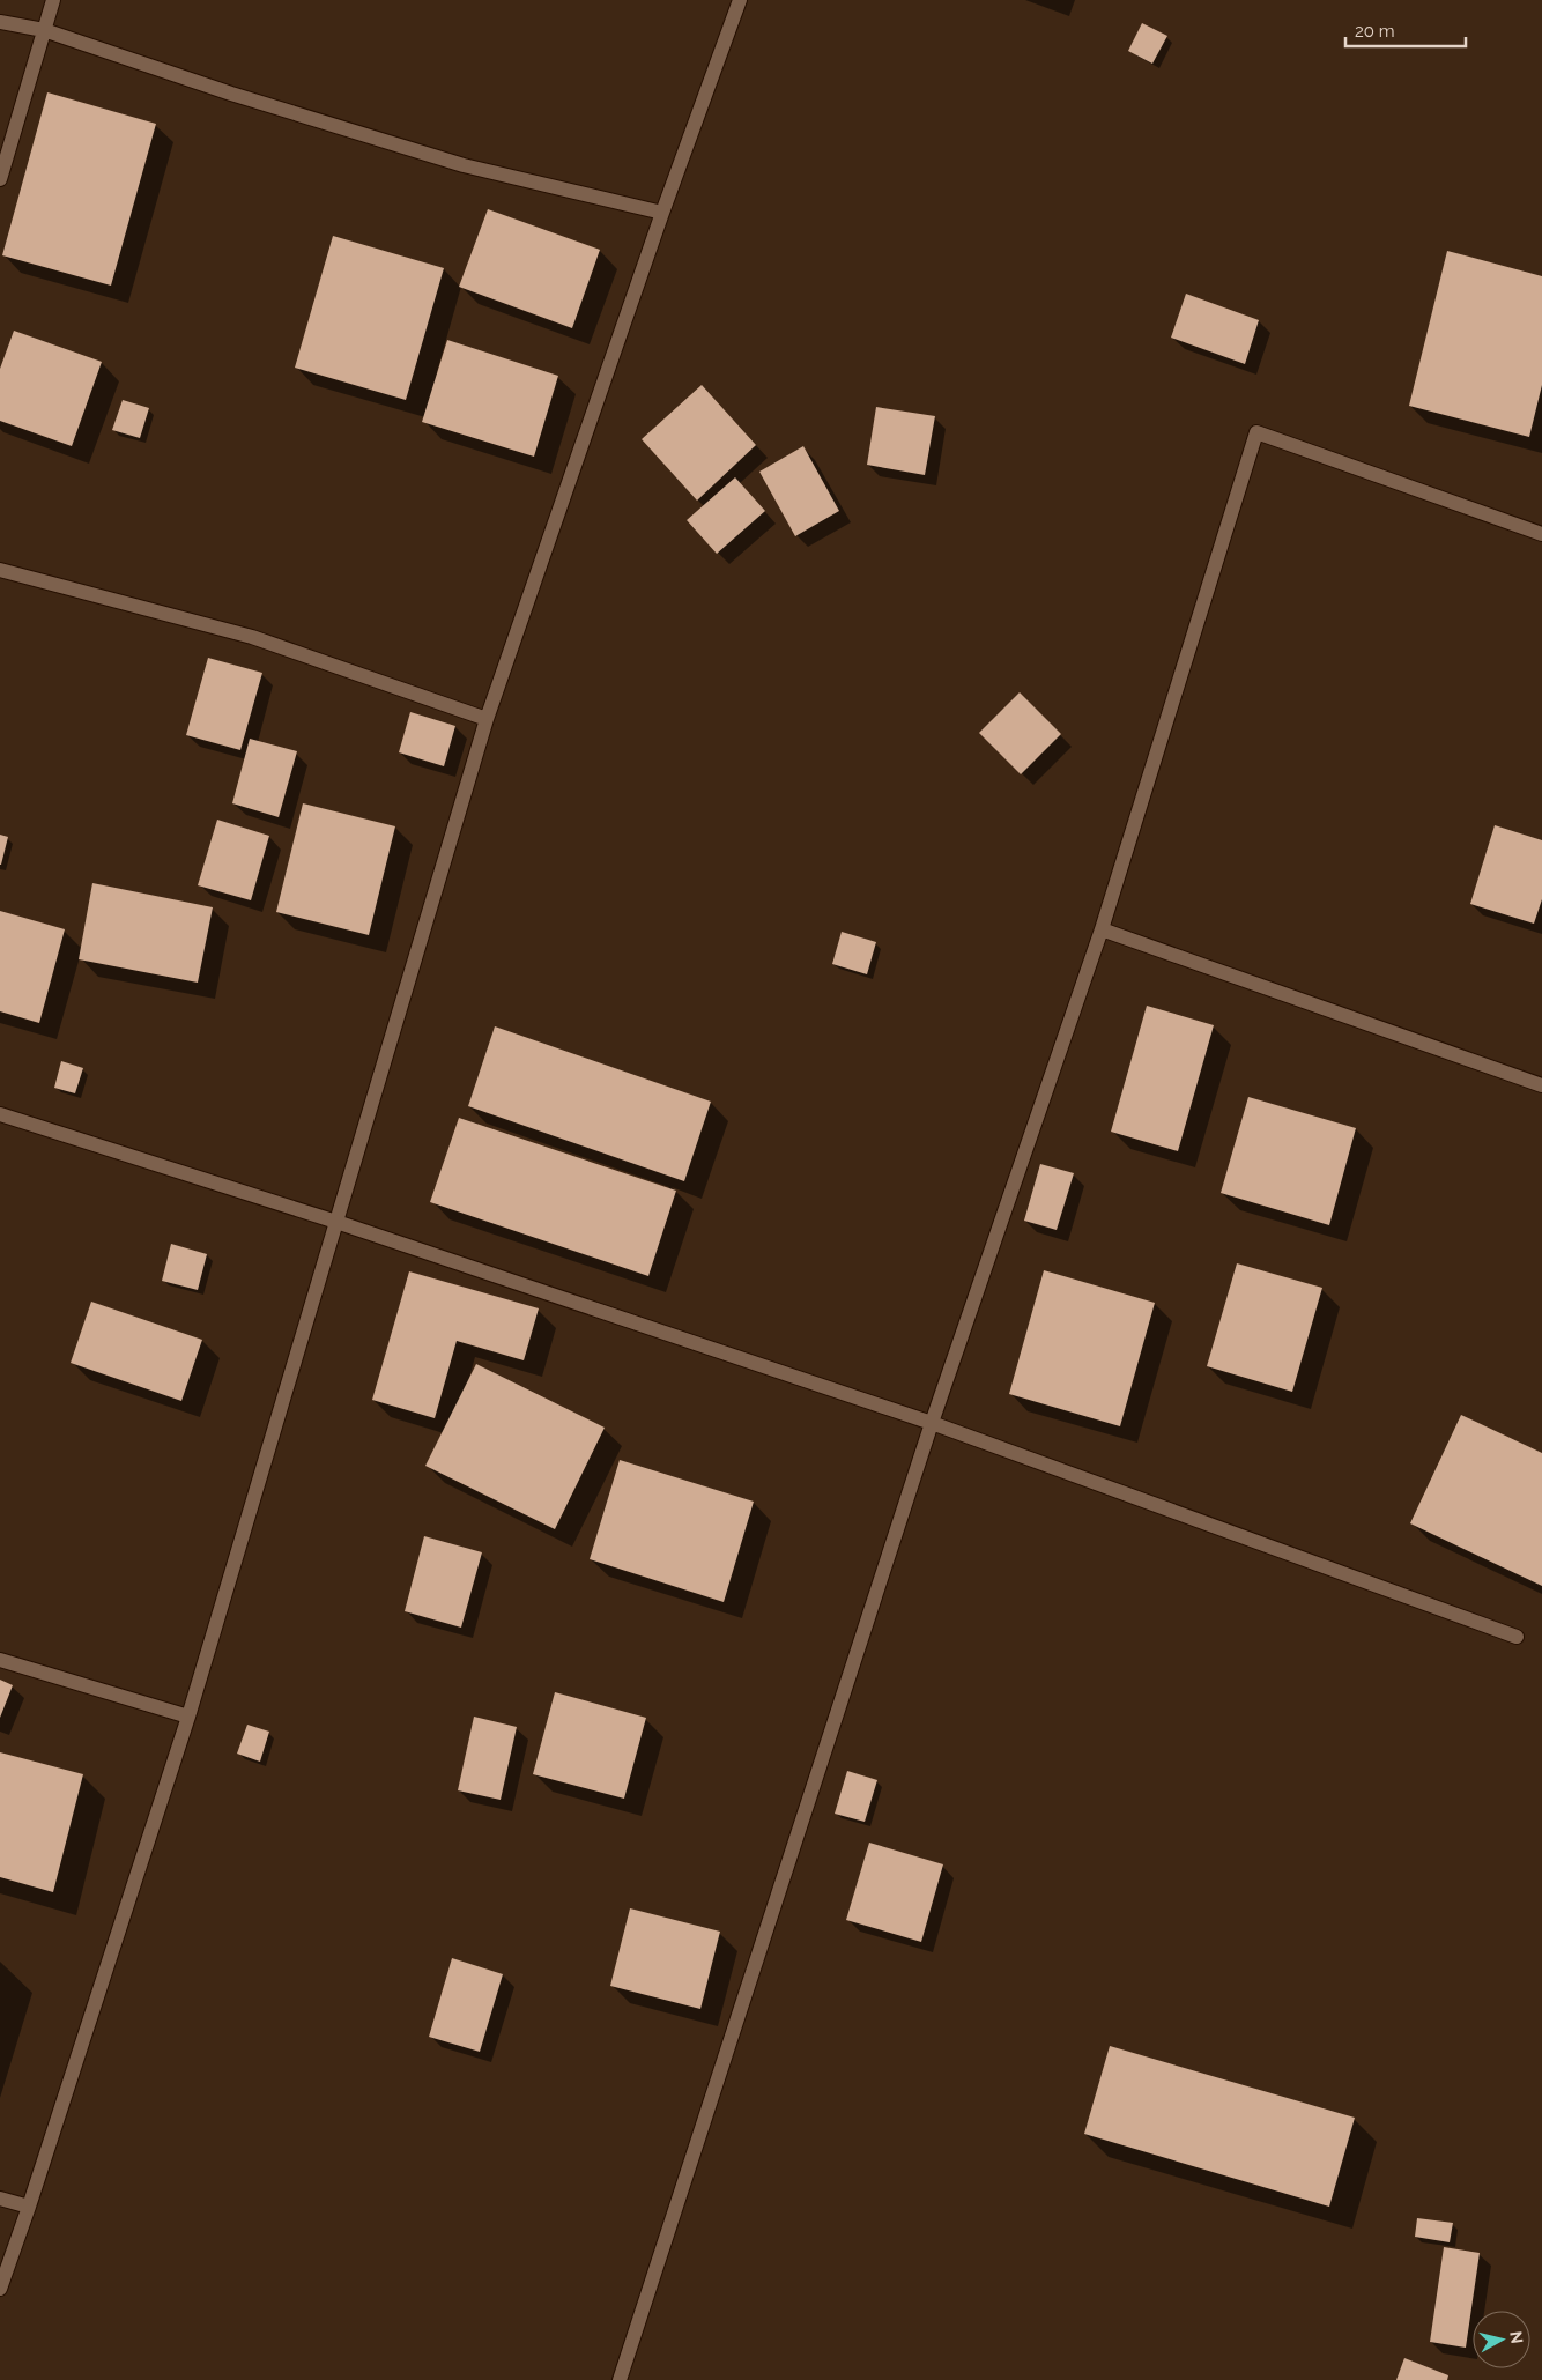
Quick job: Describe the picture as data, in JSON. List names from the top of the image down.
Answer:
{
  "scale_bar": "20 m",
  "north": "right"
}
